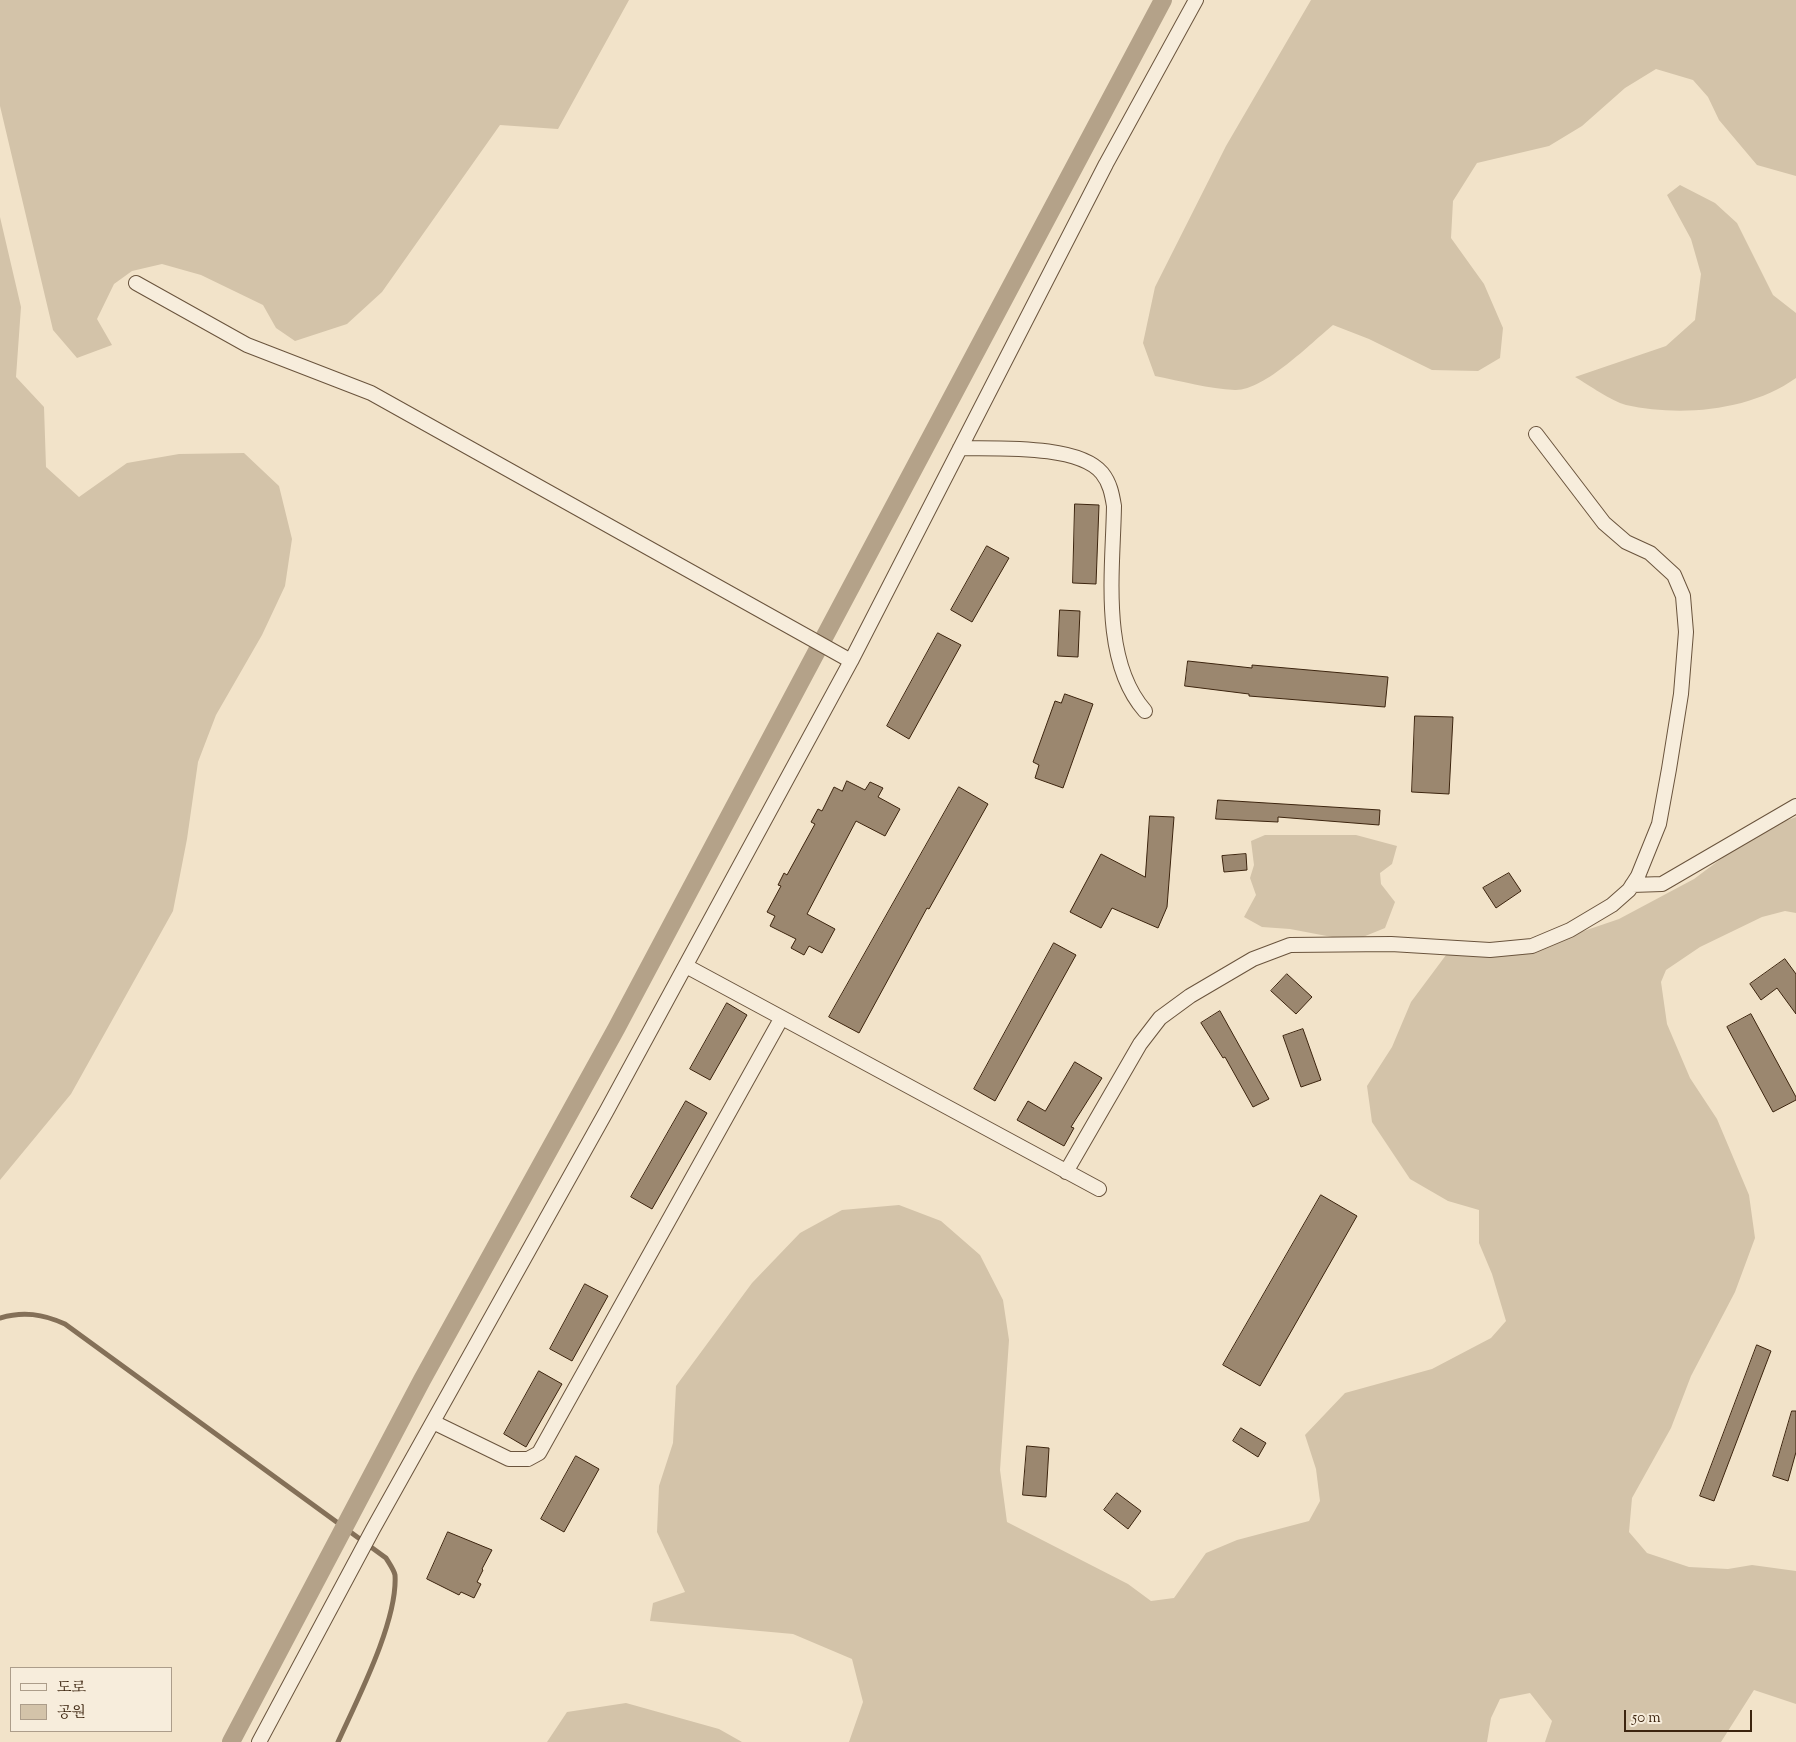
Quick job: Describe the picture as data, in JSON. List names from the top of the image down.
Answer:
{
  "legend": ["도로", "공원"],
  "scale_bar": "50 m"
}
